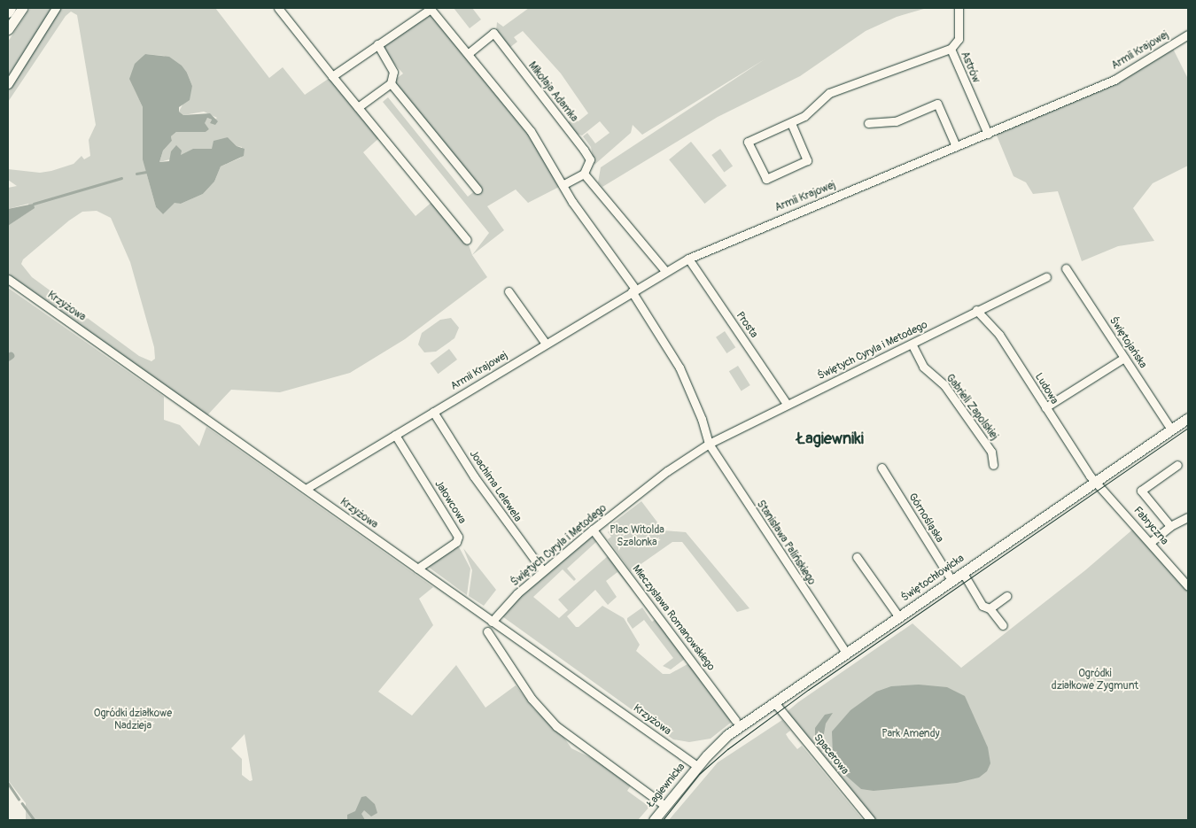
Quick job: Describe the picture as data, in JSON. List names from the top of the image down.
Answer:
{
  "streets": {
    "main road": ["Świętochłowicka", "Łagiewnicka"],
    "street": [
      "Armii Krajowej",
      "Astrów",
      "Mikołaja Adamka",
      "Krzyżowa",
      "Prosta",
      "Świętojańska",
      "Świętych Cyryla i Metodego",
      "Ludowa",
      "Gabrieli Zapolskiej",
      "Joachima Lelewela",
      "Jałowcowa",
      "Górnośląska",
      "Fabryczna",
      "Stanisława Palińskiego",
      "Mieczysława Romanowskiego",
      "Spacerowa"
    ]
  },
  "crossings": [
    ["Armii Krajowej", "Astrów"],
    ["Armii Krajowej", "Krzyżowa"],
    ["Armii Krajowej", "Prosta"],
    ["Armii Krajowej", "Joachima Lelewela"],
    ["Armii Krajowej", "Jałowcowa"],
    ["Krzyżowa", "Świętych Cyryla i Metodego"],
    ["Krzyżowa", "Jałowcowa"],
    ["Krzyżowa", "Świętochłowicka"],
    ["Krzyżowa", "Łagiewnicka"],
    ["Prosta", "Świętych Cyryla i Metodego"],
    ["Świętojańska", "Świętochłowicka"],
    ["Świętych Cyryla i Metodego", "Ludowa"],
    ["Świętych Cyryla i Metodego", "Gabrieli Zapolskiej"],
    ["Świętych Cyryla i Metodego", "Joachima Lelewela"],
    ["Świętych Cyryla i Metodego", "Stanisława Palińskiego"],
    ["Świętych Cyryla i Metodego", "Mieczysława Romanowskiego"],
    ["Ludowa", "Fabryczna"],
    ["Ludowa", "Świętochłowicka"],
    ["Górnośląska", "Świętochłowicka"],
    ["Fabryczna", "Świętochłowicka"],
    ["Stanisława Palińskiego", "Świętochłowicka"],
    ["Świętochłowicka", "Spacerowa"],
    ["Świętochłowicka", "Łagiewnicka"]
  ],
  "districts": ["Łagiewniki"],
  "parks": [
    "Plac Witolda Szalonka",
    "Ogródki działkowe Zygmunt",
    "Ogródki działkowe Nadzieja",
    "Park Amendy"
  ]
}
